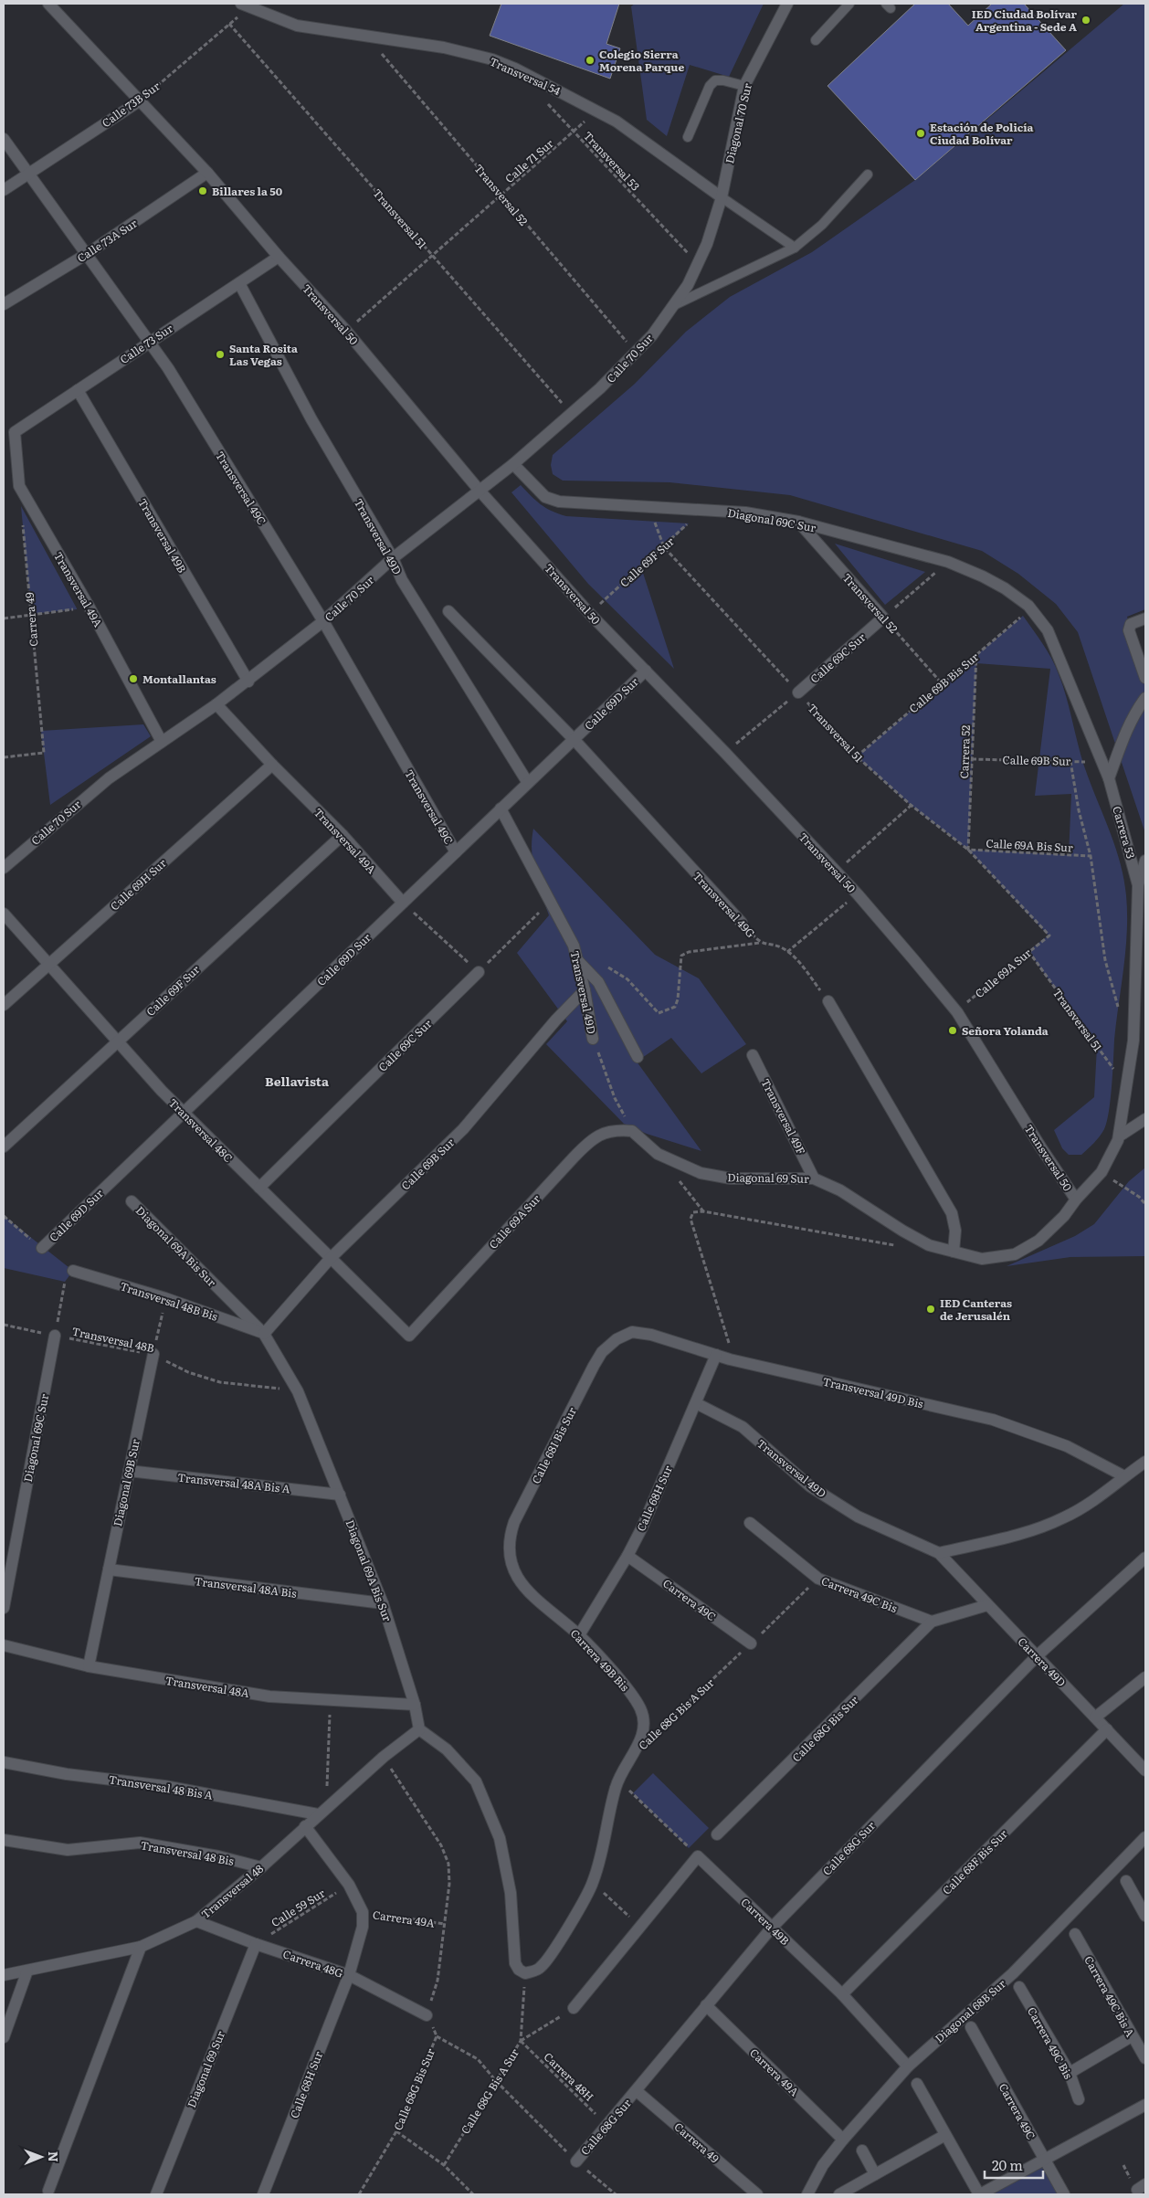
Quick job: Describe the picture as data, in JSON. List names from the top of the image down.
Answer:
{
  "streets": {
    "street": [
      "Transversal 54",
      "Calle 73B Sur",
      "Diagonal 70 Sur",
      "Transversal 52",
      "Calle 73A Sur",
      "Transversal 50",
      "Calle 73 Sur",
      "Calle 70 Sur",
      "Transversal 49C",
      "Diagonal 69C Sur",
      "Transversal 49B",
      "Transversal 49D",
      "Calle 69F Sur",
      "Transversal 49A",
      "Carrera 49",
      "Calle 69C Sur",
      "Calle 69D Sur",
      "Calle 69B Sur",
      "Carrera 53",
      "Calle 69H Sur",
      "Transversal 49G",
      "Calle 69A Sur",
      "Transversal 49F",
      "Transversal 48C",
      "Diagonal 69 Sur",
      "Diagonal 69A Bis Sur",
      "Transversal 48B Bis",
      "Transversal 49D Bis",
      "Calle 68I Bis Sur",
      "Diagonal 69B Sur",
      "Transversal 48A Bis A",
      "Calle 68H Sur",
      "Transversal 48A Bis",
      "Carrera 49C Bis",
      "Carrera 49C",
      "Carrera 49B Bis",
      "Carrera 49D",
      "Transversal 48A",
      "Calle 68G Bis A Sur",
      "Calle 68G Bis Sur",
      "Transversal 48 Bis A",
      "Calle 68G Sur",
      "Transversal 48 Bis",
      "Calle 68F Bis Sur",
      "Transversal 48",
      "Carrera 49A",
      "Carrera 49B",
      "Carrera 48G",
      "Carrera 49C Bis A",
      "Diagonal 68B Sur"
    ],
    "path": [
      "Calle 71 Sur",
      "Transversal 53",
      "Transversal 51",
      "Calle 69B Bis Sur",
      "Carrera 52",
      "Calle 69A Bis Sur",
      "Transversal 48B",
      "Calle 59 Sur",
      "Carrera 48H"
    ]
  },
  "crossings": [
    ["Transversal 54", "Calle 73B Sur"],
    ["Transversal 54", "Diagonal 70 Sur"],
    ["Transversal 54", "Calle 71 Sur"],
    ["Transversal 54", "Transversal 52"],
    ["Transversal 54", "Calle 70 Sur"],
    ["Calle 73B Sur", "Transversal 51"],
    ["Calle 73B Sur", "Transversal 50"],
    ["Calle 73B Sur", "Transversal 49C"],
    ["Diagonal 70 Sur", "Calle 70 Sur"],
    ["Calle 71 Sur", "Transversal 53"],
    ["Calle 71 Sur", "Transversal 52"],
    ["Calle 71 Sur", "Transversal 51"],
    ["Calle 71 Sur", "Transversal 50"],
    ["Transversal 53", "Calle 70 Sur"],
    ["Transversal 52", "Calle 70 Sur"],
    ["Transversal 52", "Diagonal 69C Sur"],
    ["Transversal 52", "Calle 69C Sur"],
    ["Transversal 52", "Calle 69B Bis Sur"],
    ["Transversal 51", "Calle 70 Sur"],
    ["Transversal 51", "Diagonal 69C Sur"],
    ["Transversal 51", "Calle 69F Sur"],
    ["Transversal 51", "Calle 69C Sur"],
    ["Transversal 51", "Calle 69B Bis Sur"],
    ["Transversal 51", "Carrera 52"],
    ["Transversal 51", "Carrera 53"],
    ["Transversal 51", "Calle 69A Bis Sur"],
    ["Transversal 51", "Calle 69A Sur"],
    ["Calle 73A Sur", "Transversal 50"],
    ["Calle 73A Sur", "Transversal 49C"],
    ["Transversal 50", "Calle 73 Sur"],
    ["Transversal 50", "Calle 70 Sur"],
    ["Transversal 50", "Calle 69F Sur"],
    ["Transversal 50", "Calle 69D Sur"],
    ["Transversal 50", "Carrera 53"],
    ["Transversal 50", "Calle 69A Sur"],
    ["Calle 73 Sur", "Transversal 49C"],
    ["Calle 73 Sur", "Transversal 49B"],
    ["Calle 73 Sur", "Transversal 49D"],
    ["Calle 73 Sur", "Transversal 49A"],
    ["Calle 70 Sur", "Transversal 49C"],
    ["Calle 70 Sur", "Diagonal 69C Sur"],
    ["Calle 70 Sur", "Transversal 49B"],
    ["Calle 70 Sur", "Transversal 49D"],
    ["Calle 70 Sur", "Transversal 49A"],
    ["Transversal 49C", "Calle 69D Sur"],
    ["Diagonal 69C Sur", "Calle 69F Sur"],
    ["Diagonal 69C Sur", "Calle 69B Bis Sur"],
    ["Diagonal 69C Sur", "Carrera 53"],
    ["Diagonal 69C Sur", "Transversal 48B"],
    ["Transversal 49D", "Calle 69D Sur"],
    ["Transversal 49D", "Calle 69B Sur"],
    ["Transversal 49D", "Calle 69A Sur"],
    ["Transversal 49D", "Diagonal 69 Sur"],
    ["Transversal 49D", "Calle 68H Sur"],
    ["Transversal 49D", "Carrera 49D"],
    ["Calle 69F Sur", "Transversal 49A"],
    ["Calle 69F Sur", "Transversal 48C"],
    ["Transversal 49A", "Calle 69D Sur"],
    ["Transversal 49A", "Calle 69H Sur"],
    ["Carrera 49", "Calle 68G Sur"],
    ["Calle 69C Sur", "Transversal 48C"],
    ["Calle 69B Bis Sur", "Carrera 52"],
    ["Calle 69B Bis Sur", "Carrera 53"],
    ["Calle 69D Sur", "Transversal 49G"],
    ["Calle 69D Sur", "Transversal 48C"],
    ["Carrera 52", "Calle 69B Sur"],
    ["Carrera 52", "Calle 69A Bis Sur"],
    ["Calle 69B Sur", "Carrera 53"],
    ["Calle 69B Sur", "Transversal 48C"],
    ["Calle 69B Sur", "Diagonal 69A Bis Sur"],
    ["Calle 69B Sur", "Transversal 48B Bis"],
    ["Calle 69H Sur", "Transversal 48C"],
    ["Calle 69A Sur", "Transversal 48C"],
    ["Calle 69A Sur", "Diagonal 69 Sur"],
    ["Transversal 49F", "Diagonal 69 Sur"],
    ["Diagonal 69 Sur", "Calle 59 Sur"],
    ["Diagonal 69 Sur", "Carrera 48G"],
    ["Diagonal 69A Bis Sur", "Transversal 48B Bis"],
    ["Diagonal 69A Bis Sur", "Transversal 48B"],
    ["Diagonal 69A Bis Sur", "Transversal 48A Bis A"],
    ["Diagonal 69A Bis Sur", "Transversal 48A Bis"],
    ["Diagonal 69A Bis Sur", "Transversal 48A"],
    ["Diagonal 69A Bis Sur", "Transversal 48"],
    ["Transversal 48B", "Diagonal 69B Sur"],
    ["Transversal 49D Bis", "Calle 68I Bis Sur"],
    ["Transversal 49D Bis", "Calle 68H Sur"],
    ["Calle 68I Bis Sur", "Carrera 49B Bis"],
    ["Diagonal 69B Sur", "Transversal 48A Bis A"],
    ["Diagonal 69B Sur", "Transversal 48A Bis"],
    ["Diagonal 69B Sur", "Transversal 48A"],
    ["Calle 68H Sur", "Carrera 49C"],
    ["Calle 68H Sur", "Carrera 49B Bis"],
    ["Calle 68H Sur", "Carrera 49A"],
    ["Calle 68H Sur", "Carrera 48G"],
    ["Carrera 49C Bis", "Calle 68G Bis A Sur"],
    ["Carrera 49C Bis", "Calle 68G Bis Sur"],
    ["Carrera 49C", "Calle 68G Bis A Sur"],
    ["Carrera 49B Bis", "Calle 68G Bis A Sur"],
    ["Carrera 49D", "Calle 68G Sur"],
    ["Carrera 49D", "Calle 68F Bis Sur"],
    ["Calle 68G Bis A Sur", "Carrera 48H"],
    ["Calle 68G Bis Sur", "Carrera 48G"],
    ["Transversal 48 Bis A", "Transversal 48"],
    ["Calle 68G Sur", "Carrera 49A"],
    ["Calle 68G Sur", "Carrera 49B"],
    ["Calle 68G Sur", "Carrera 48H"],
    ["Transversal 48 Bis", "Transversal 48"],
    ["Calle 68F Bis Sur", "Carrera 49B"],
    ["Transversal 48", "Carrera 48G"],
    ["Calle 59 Sur", "Carrera 48G"],
    ["Carrera 49A", "Diagonal 68B Sur"],
    ["Carrera 49B", "Diagonal 68B Sur"]
  ],
  "districts": ["Bellavista"],
  "places": [
    "IED Ciudad Bolívar Argentina - Sede A",
    "Colegio Sierra Morena Parque",
    "Estación de Policía Ciudad Bolívar",
    "Billares la 50",
    "Santa Rosita Las Vegas",
    "Montallantas",
    "Señora Yolanda",
    "IED Canteras de Jerusalén"
  ],
  "scale_bar": "20 m",
  "north": "right"
}
